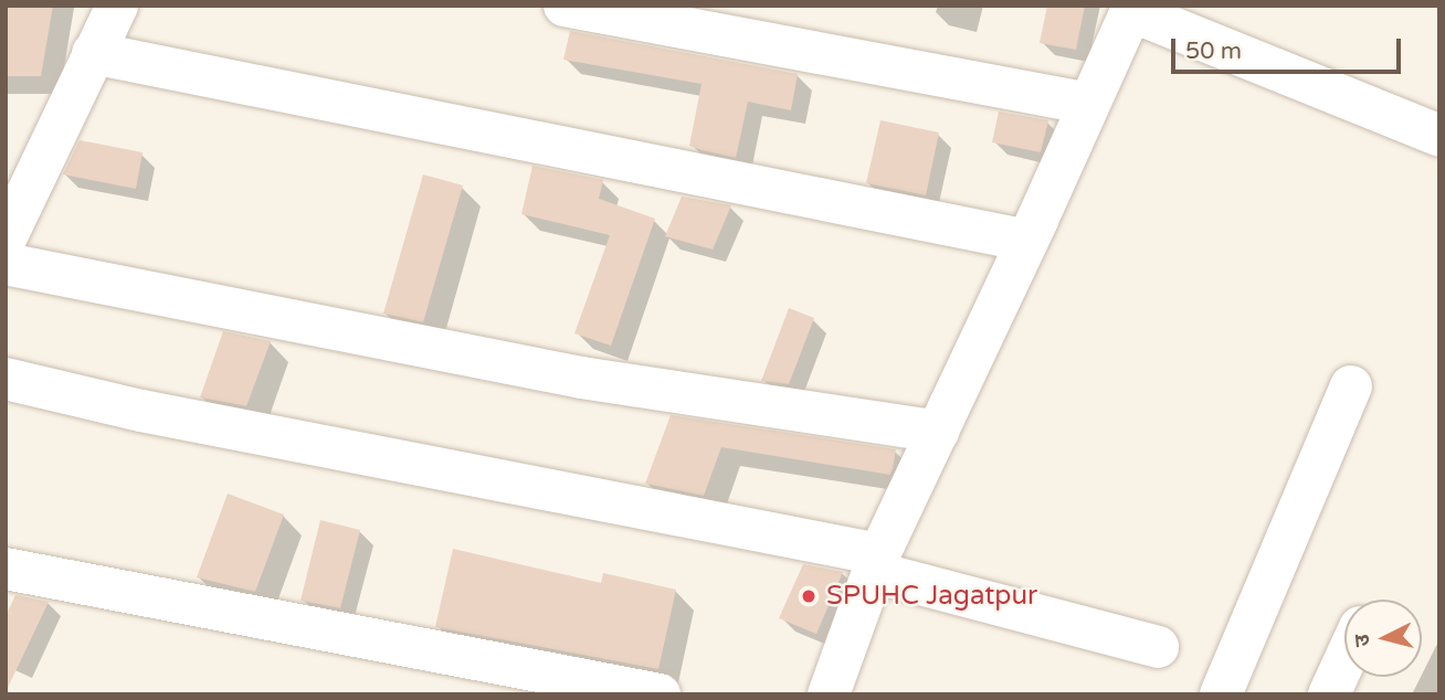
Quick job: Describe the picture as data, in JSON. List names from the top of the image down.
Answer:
{
  "places": ["SPUHC Jagatpur"],
  "scale_bar": "50 m",
  "north": "left"
}
